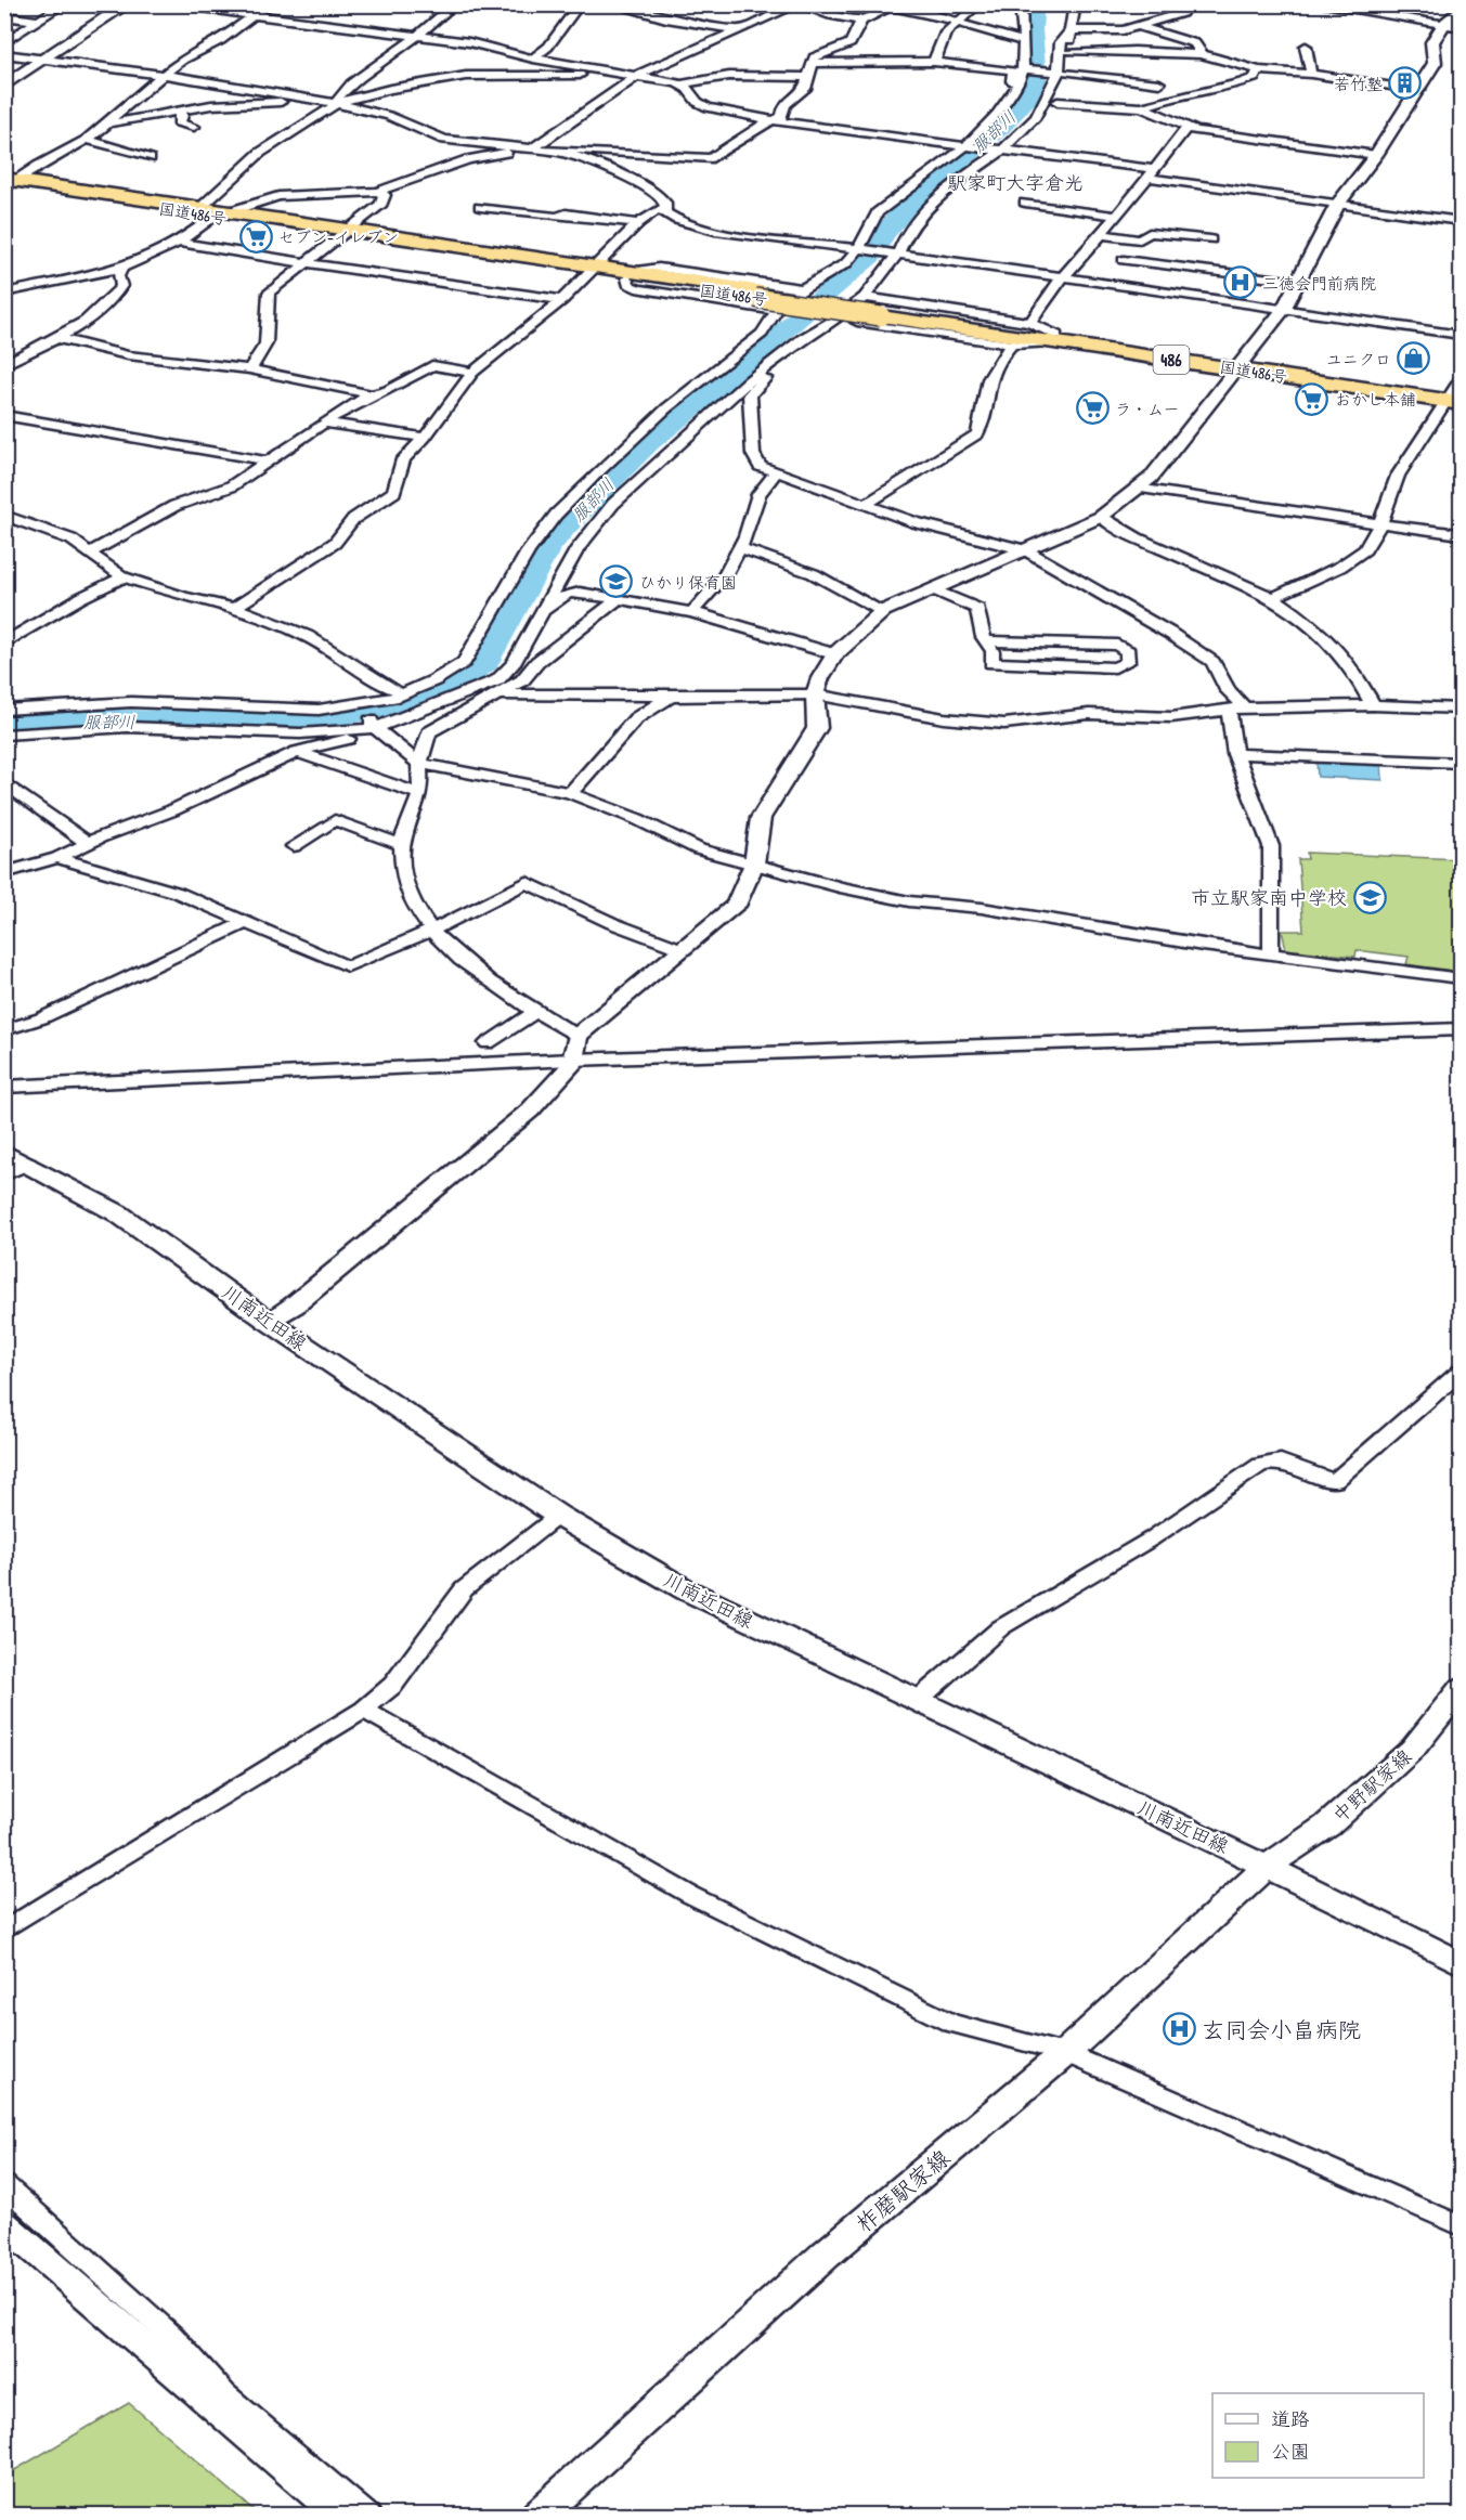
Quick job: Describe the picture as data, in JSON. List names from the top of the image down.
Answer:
{
  "streets": {
    "highway": ["国道486号", "486"],
    "main road": ["川南近田線", "中野駅家線", "柞磨駅家線"]
  },
  "crossings": [
    ["川南近田線", "中野駅家線"],
    ["川南近田線", "柞磨駅家線"],
    ["中野駅家線", "柞磨駅家線"]
  ],
  "districts": ["駅家町大字倉光"],
  "water": ["服部川"],
  "places": {
    "building": ["若竹塾"],
    "supermarket": ["セブン-イレブン", "おかし本舗", "ラ・ムー"],
    "hospital": ["三徳会門前病院", "玄同会小畠病院"],
    "shop": ["ユニクロ"],
    "school or university": ["ひかり保育園", "市立駅家南中学校"]
  },
  "legend": ["道路", "公園"]
}
